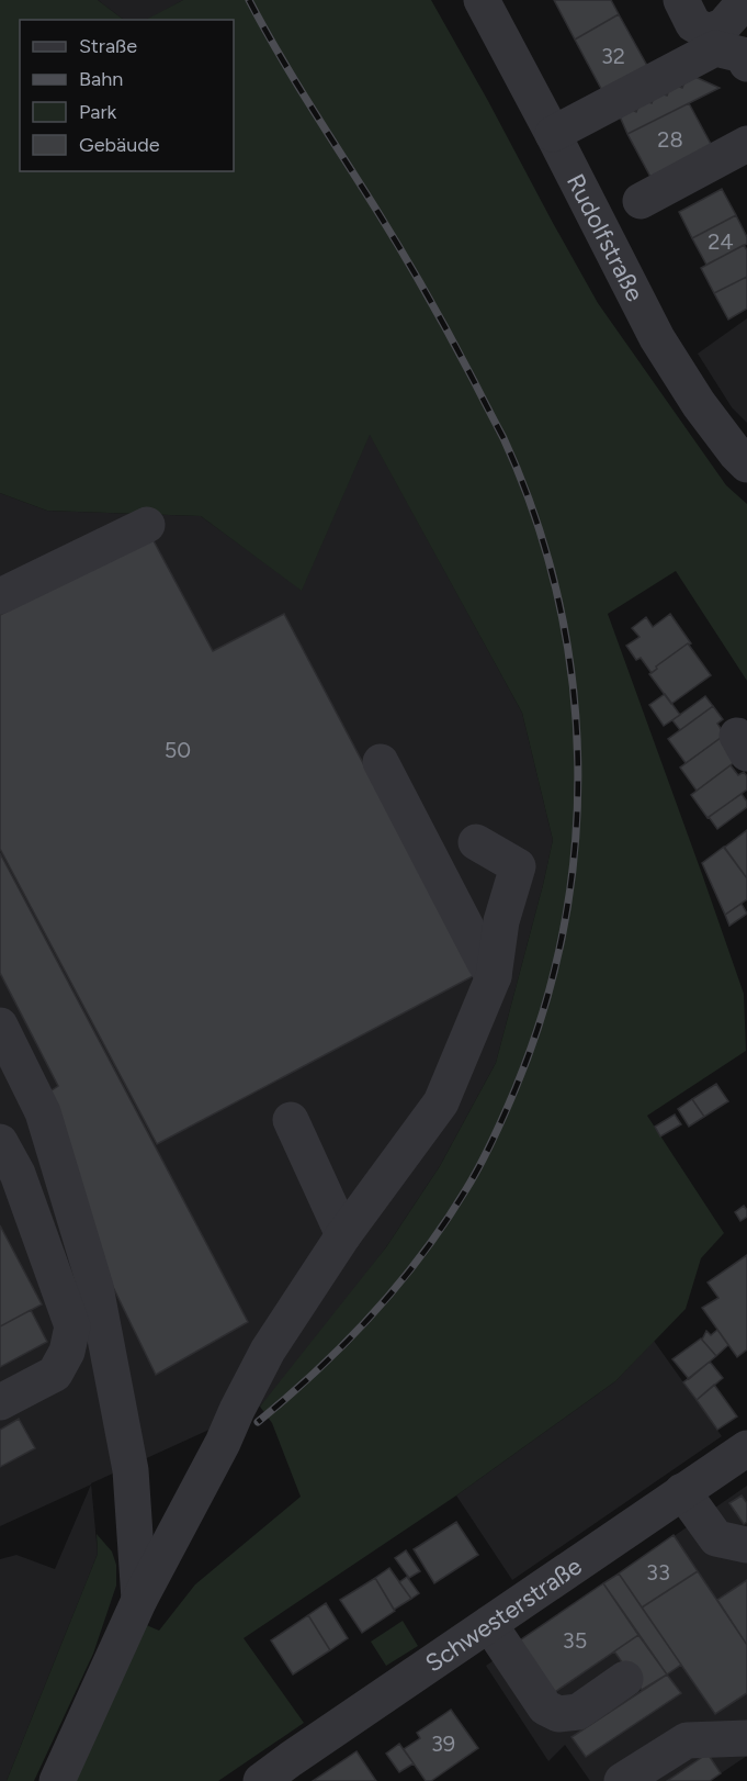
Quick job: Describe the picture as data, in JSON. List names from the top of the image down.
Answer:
{
  "streets": {
    "street": ["Rudolfstraße", "Schwesterstraße"]
  },
  "house_numbers": [
    "32",
    "28",
    "24",
    "50",
    "33",
    "35",
    "39"
  ],
  "legend": [
    "Straße",
    "Bahn",
    "Park",
    "Gebäude"
  ]
}
